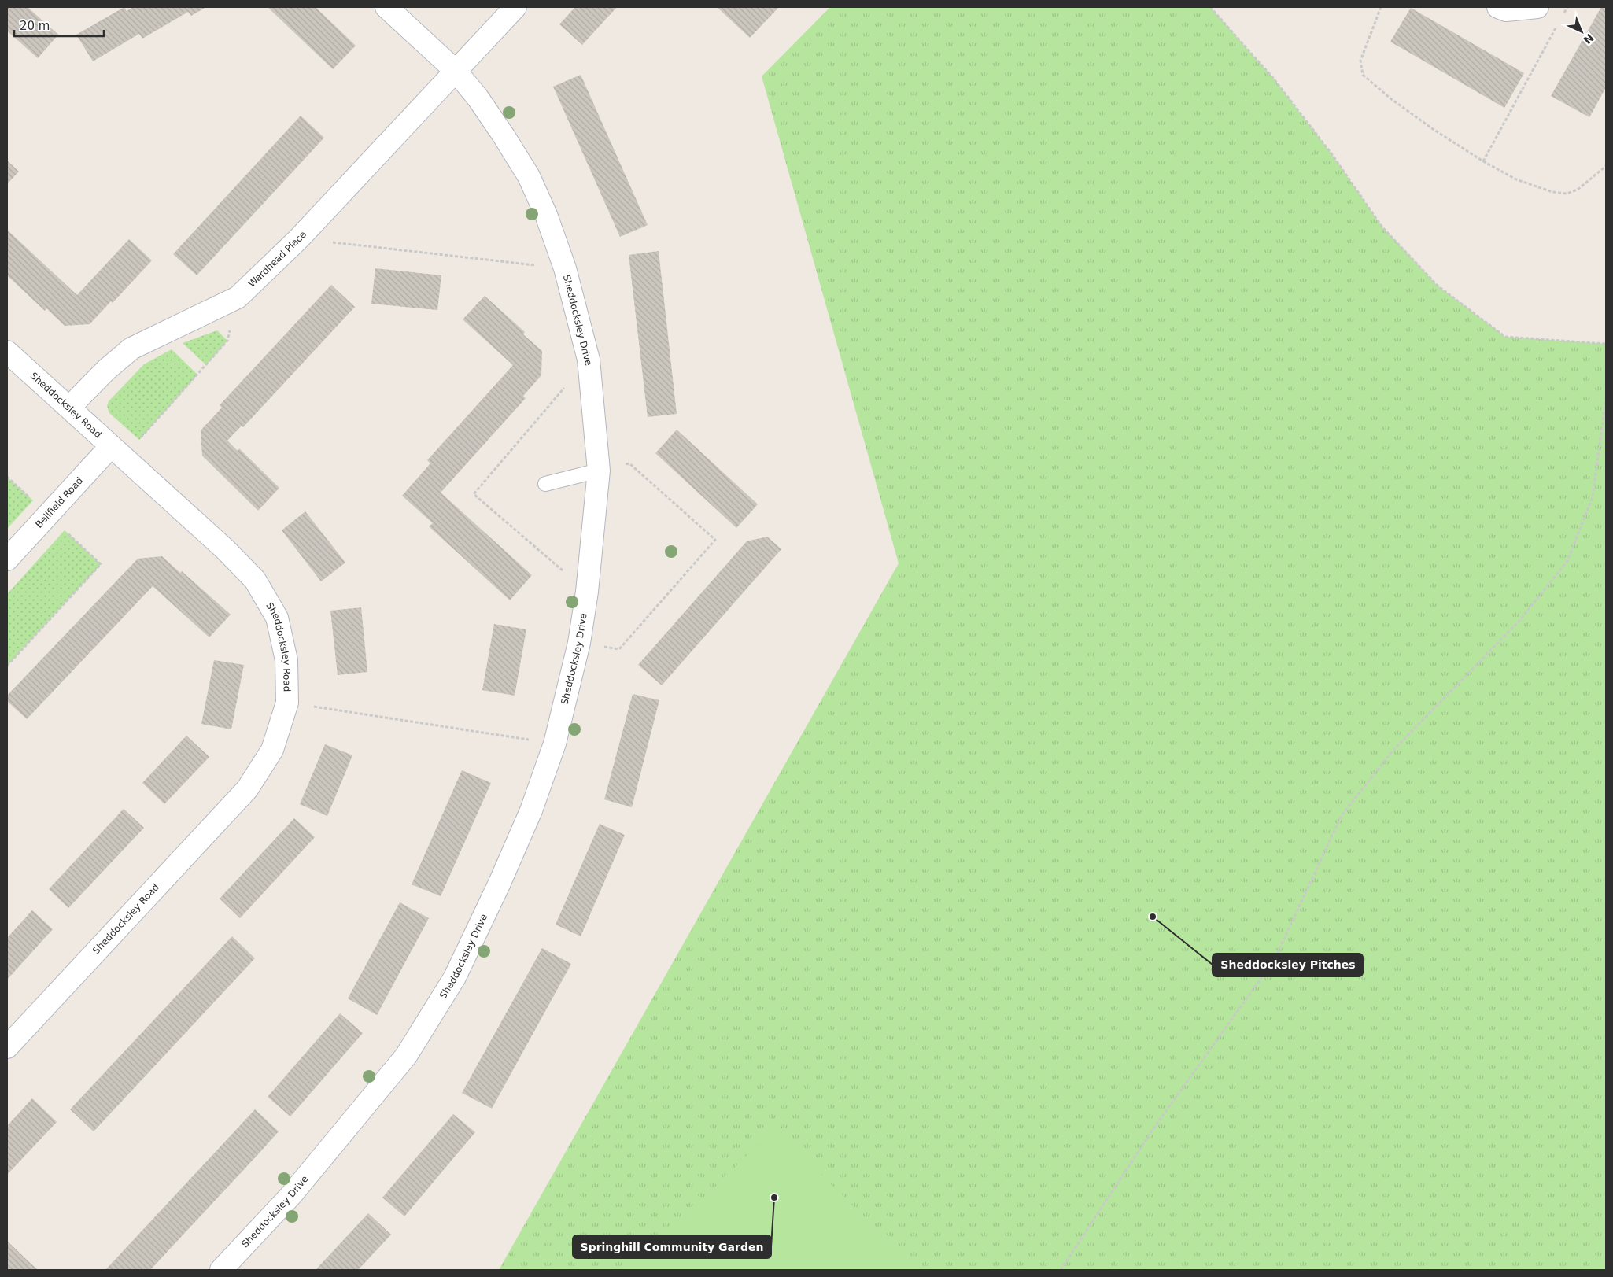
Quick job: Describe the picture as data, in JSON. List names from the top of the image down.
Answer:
{
  "streets": {
    "street": [
      "Wardhead Place",
      "Sheddocksley Drive",
      "Sheddocksley Road",
      "Bellfield Road"
    ]
  },
  "crossings": [
    ["Wardhead Place", "Sheddocksley Drive"],
    ["Wardhead Place", "Sheddocksley Road"],
    ["Sheddocksley Road", "Bellfield Road"]
  ],
  "places": ["Sheddocksley Pitches", "Springhill Community Garden"],
  "scale_bar": "20 m",
  "north": "bottom right"
}
